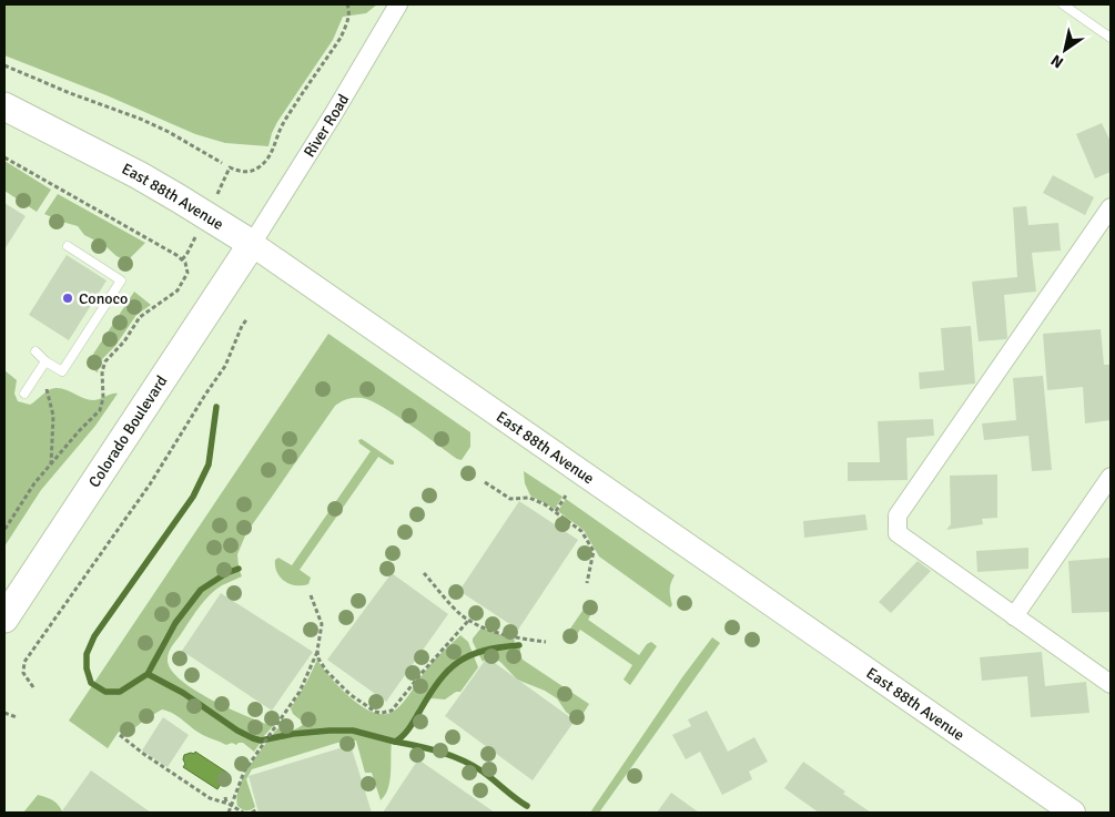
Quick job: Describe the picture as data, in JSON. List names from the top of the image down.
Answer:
{
  "streets": {
    "main road": ["East 88th Avenue", "Colorado Boulevard"],
    "street": ["River Road"]
  },
  "crossings": [
    ["River Road", "East 88th Avenue"],
    ["River Road", "Colorado Boulevard"],
    ["East 88th Avenue", "Colorado Boulevard"]
  ],
  "places": ["Conoco"],
  "north": "bottom left"
}
